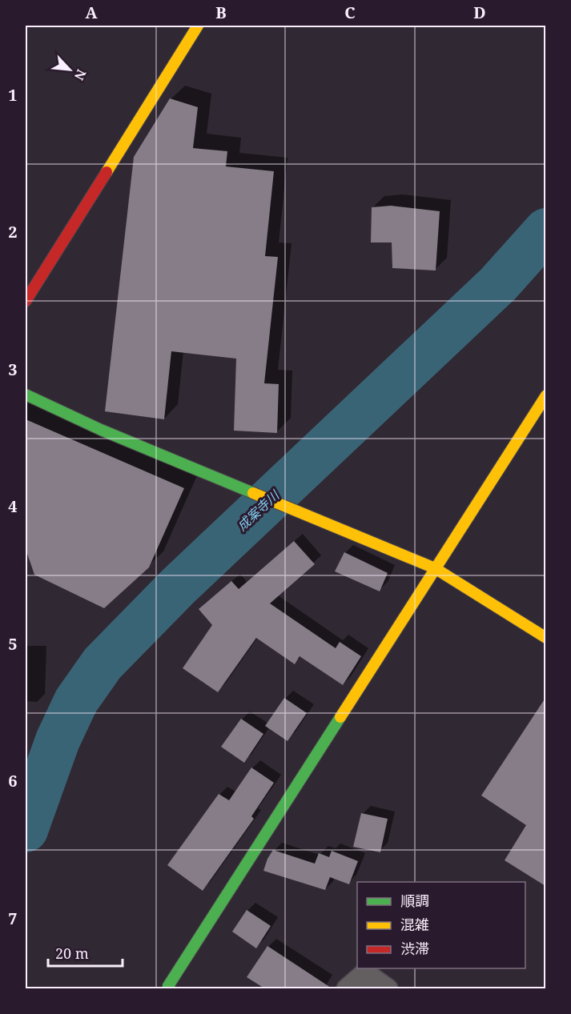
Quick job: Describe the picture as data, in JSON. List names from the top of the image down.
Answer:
{
  "water": ["成案寺川"],
  "legend": ["順調", "混雑", "渋滞"],
  "scale_bar": "20 m",
  "north": "bottom right",
  "grid": {
    "columns": [
      "A",
      "B",
      "C",
      "D"
    ],
    "rows": [
      "1",
      "2",
      "3",
      "4",
      "5",
      "6",
      "7"
    ]
  }
}
